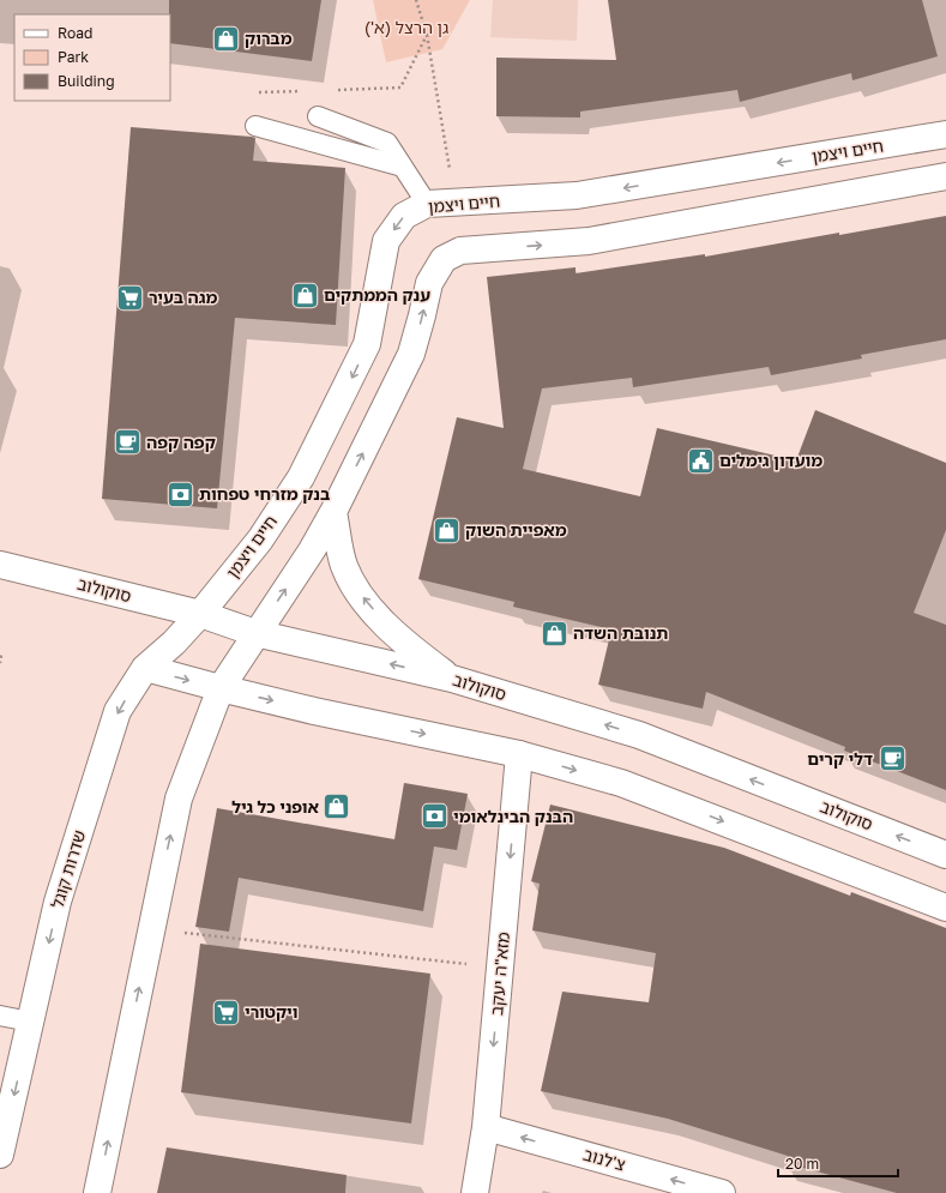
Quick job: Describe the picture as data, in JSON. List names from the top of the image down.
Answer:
{
  "streets": {
    "street": [
      "חיים ויצמן",
      "סוקולוב",
      "שדרות קוגל",
      "מזא\"ה יעקב",
      "צ'לנוב"
    ]
  },
  "crossings": [
    ["חיים ויצמן", "סוקולוב"],
    ["חיים ויצמן", "שדרות קוגל"],
    ["סוקולוב", "שדרות קוגל"],
    ["מזא\"ה יעקב", "צ'לנוב"]
  ],
  "one_way": ["חיים ויצמן", "מזא\"ה יעקב", "צ'לנוב"],
  "parks": ["גן הרצל (א')"],
  "places": {
    "shop": [
      "מברוק",
      "ענק הממתקים",
      "מאפיית השוק",
      "תנובת השדה",
      "אופני כל גיל"
    ],
    "supermarket": ["מגה בעיר", "ויקטורי"],
    "cafe": ["קפה קפה", "דלי קרים"],
    "public building": ["מועדון גימלים"],
    "bank": ["בנק מזרחי טפחות", "הבנק הבינלאומי"]
  },
  "legend": ["Road", "Park", "Building"],
  "scale_bar": "20 m"
}
